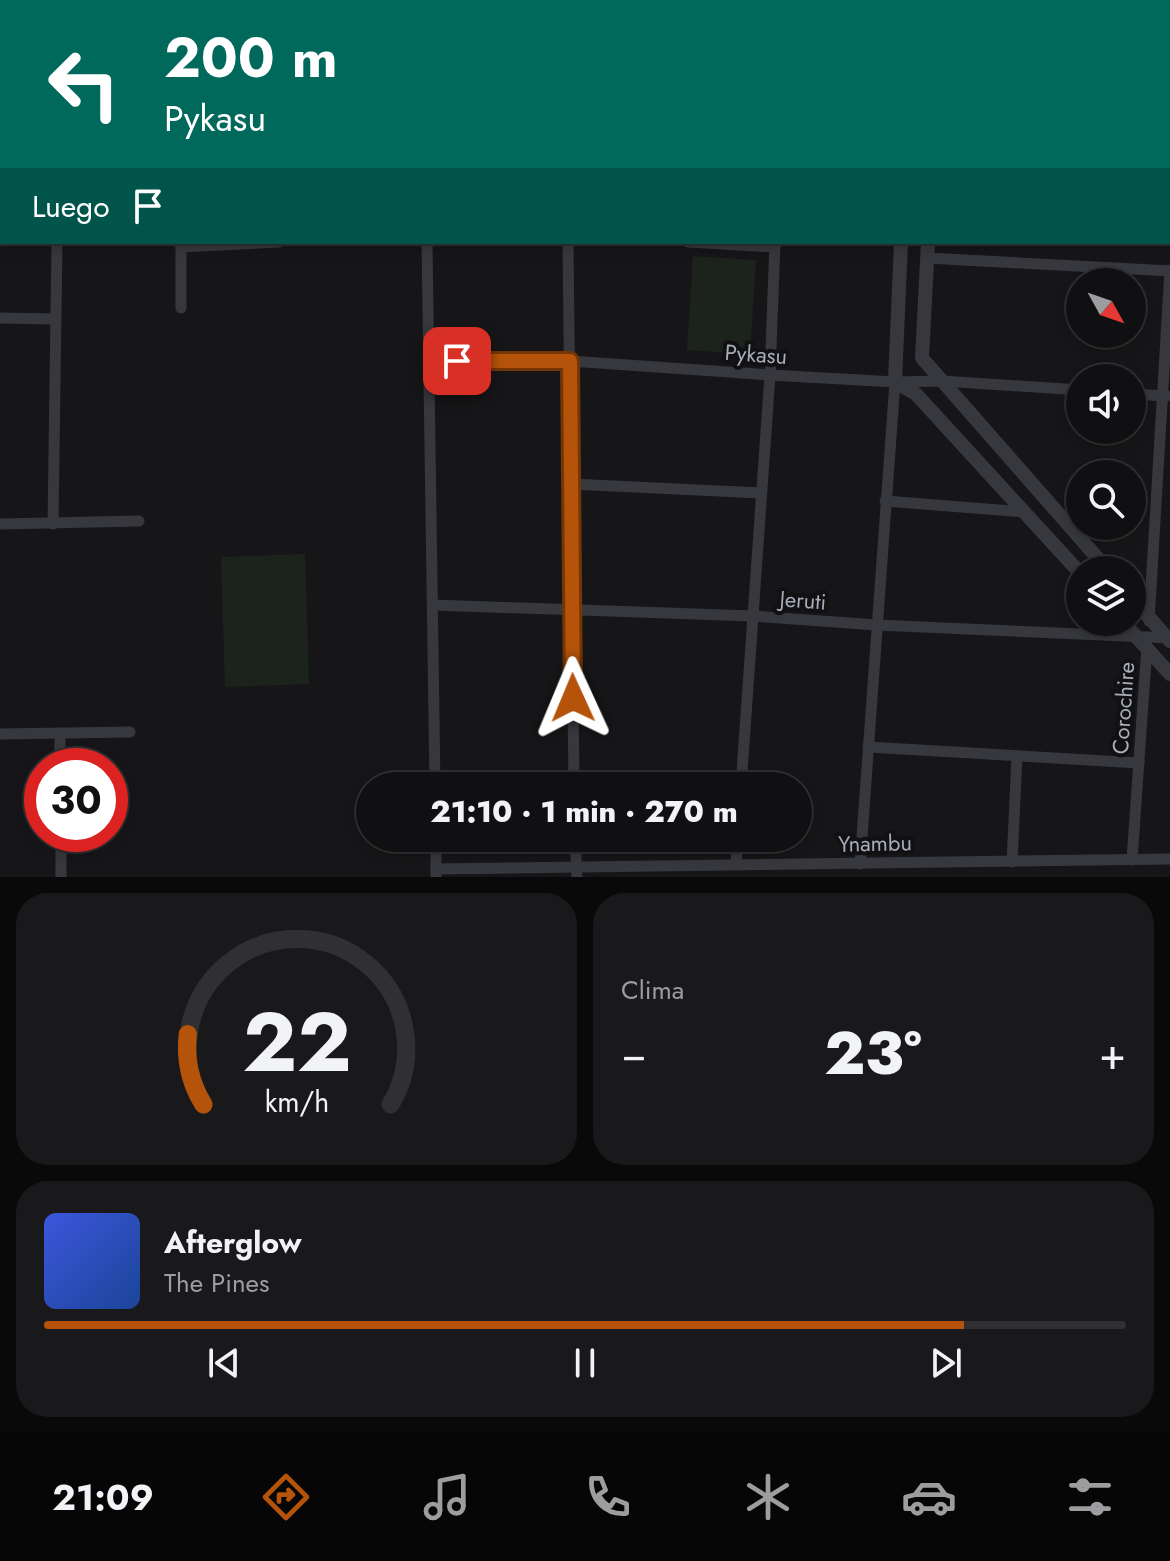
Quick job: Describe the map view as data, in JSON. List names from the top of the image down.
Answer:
{
  "streets": {
    "street": [
      "Pykasu",
      "Jeruti",
      "Corochire",
      "Ynambu"
    ]
  },
  "crossings": [
    ["Jeruti", "Corochire"],
    ["Corochire", "Ynambu"]
  ],
  "north": "bottom right",
  "page": {
    "turn": ["200 m", "Pykasu"],
    "then": "Luego",
    "limit": "30",
    "trip": "21:10 · 1 min · 270 m",
    "tile": "Clima",
    "heat": ["−", "23°", "+"],
    "song": ["Afterglow", "The Pines"],
    "tabs": "21:09",
    "gauge": ["22", "km/h"]
  }
}
